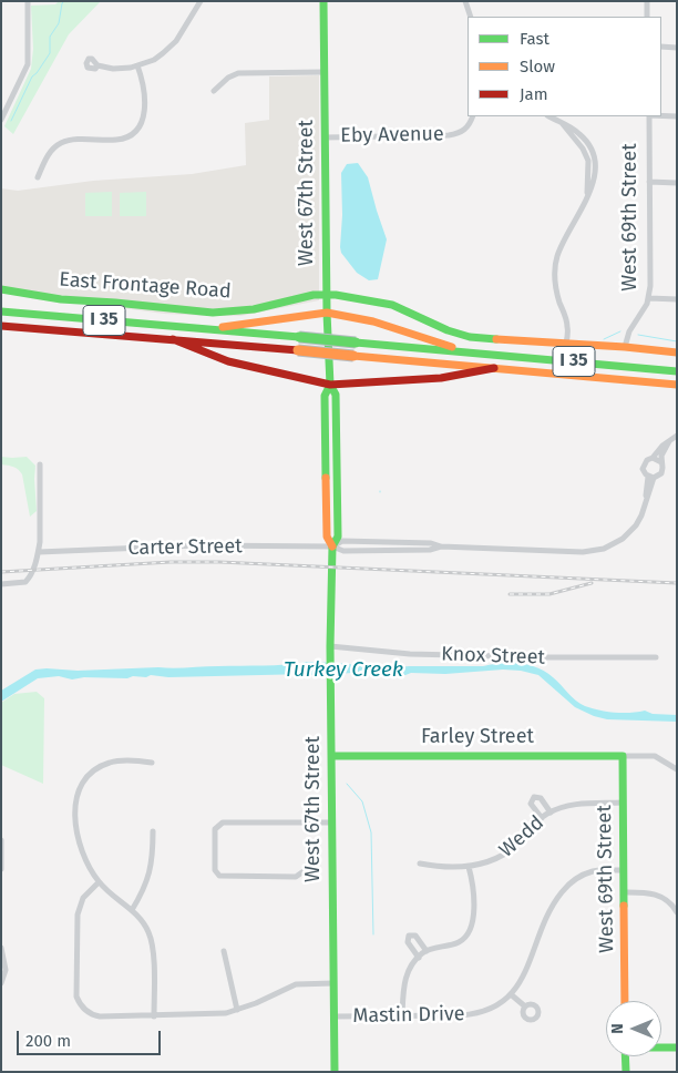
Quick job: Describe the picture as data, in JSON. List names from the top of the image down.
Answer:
{
  "streets": {
    "main road": [
      "West 67th Street",
      "West 69th Street",
      "East Frontage Road",
      "I 35",
      "Farley Street"
    ],
    "street": [
      "Eby Avenue",
      "Carter Street",
      "Knox Street",
      "Wedd",
      "Mastin Drive"
    ]
  },
  "crossings": [
    ["Eby Avenue", "West 67th Street"],
    ["West 67th Street", "East Frontage Road"],
    ["West 67th Street", "Carter Street"],
    ["West 67th Street", "Knox Street"],
    ["West 67th Street", "Farley Street"],
    ["West 67th Street", "Mastin Drive"],
    ["West 69th Street", "East Frontage Road"],
    ["West 69th Street", "Farley Street"],
    ["West 69th Street", "Wedd"],
    ["West 69th Street", "Mastin Drive"]
  ],
  "water": ["Turkey Creek"],
  "legend": ["Fast", "Slow", "Jam"],
  "scale_bar": "200 m",
  "north": "left"
}
